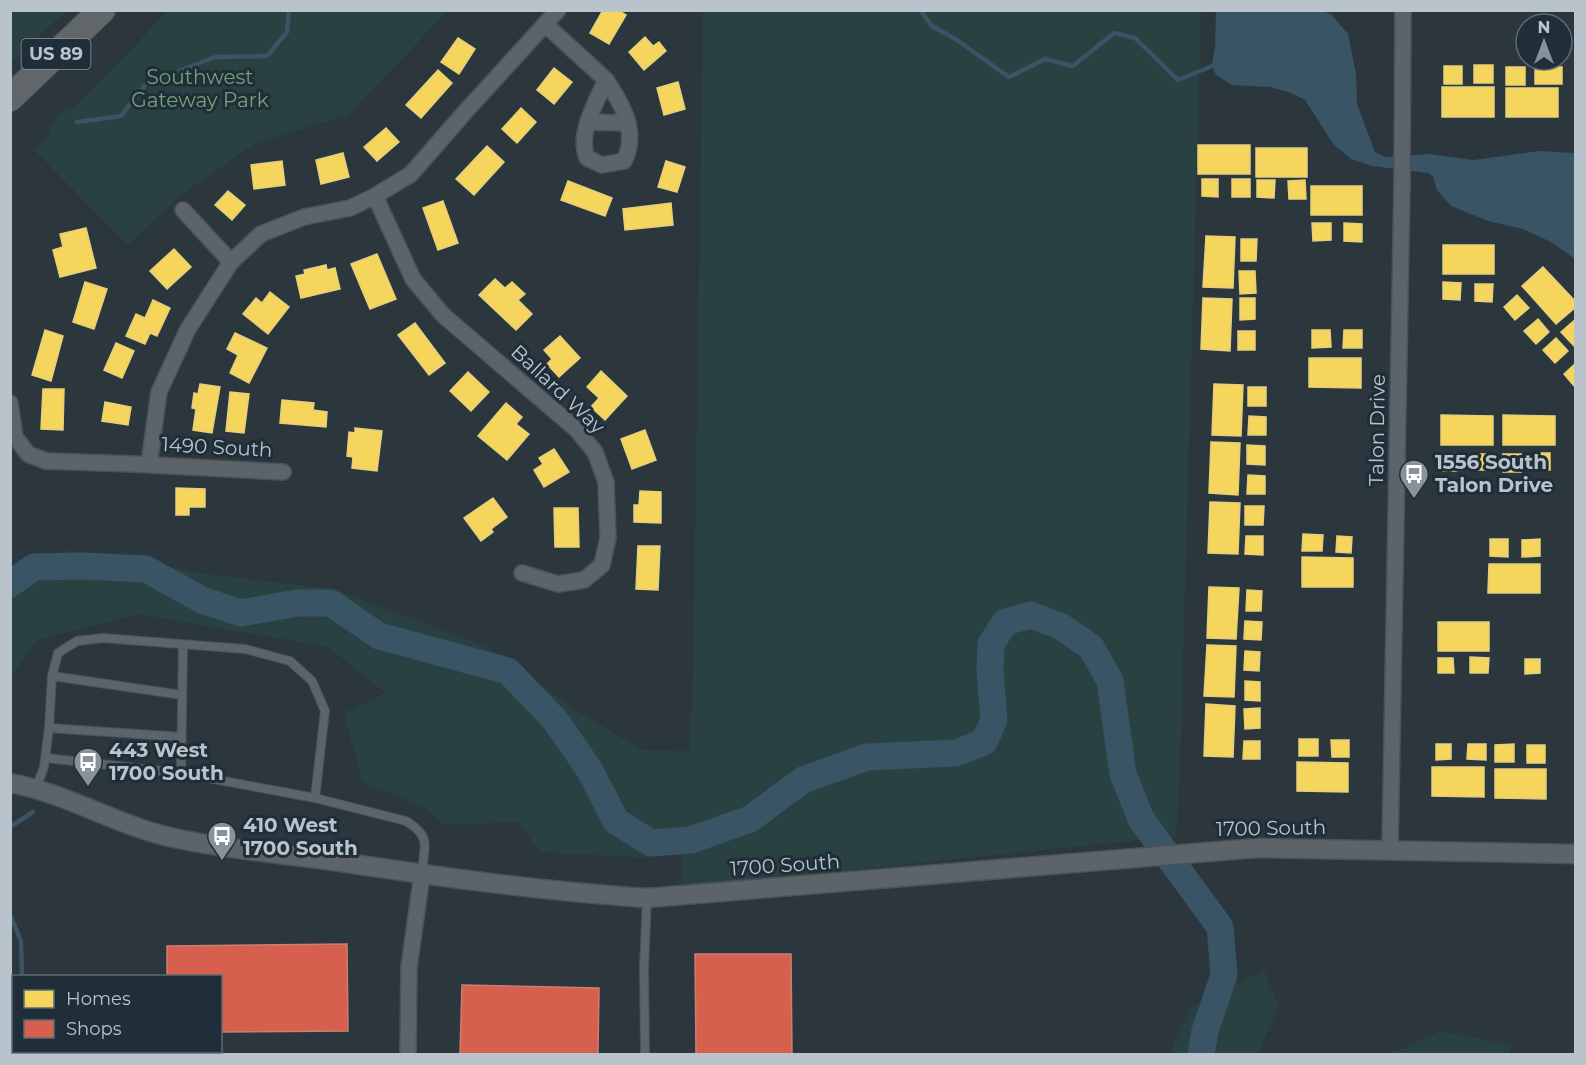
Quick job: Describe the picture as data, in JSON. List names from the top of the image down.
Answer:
{
  "streets": {
    "highway": ["US 89"],
    "street": [
      "Ballard Way",
      "Talon Drive",
      "1490 South",
      "1700 South"
    ]
  },
  "crossings": [
    ["Talon Drive", "1700 South"]
  ],
  "parks": ["Southwest Gateway Park"],
  "places": {
    "bus stop": ["1556 South Talon Drive", "443 West 1700 South", "410 West 1700 South"]
  },
  "legend": ["Homes", "Shops"],
  "north": "top"
}
